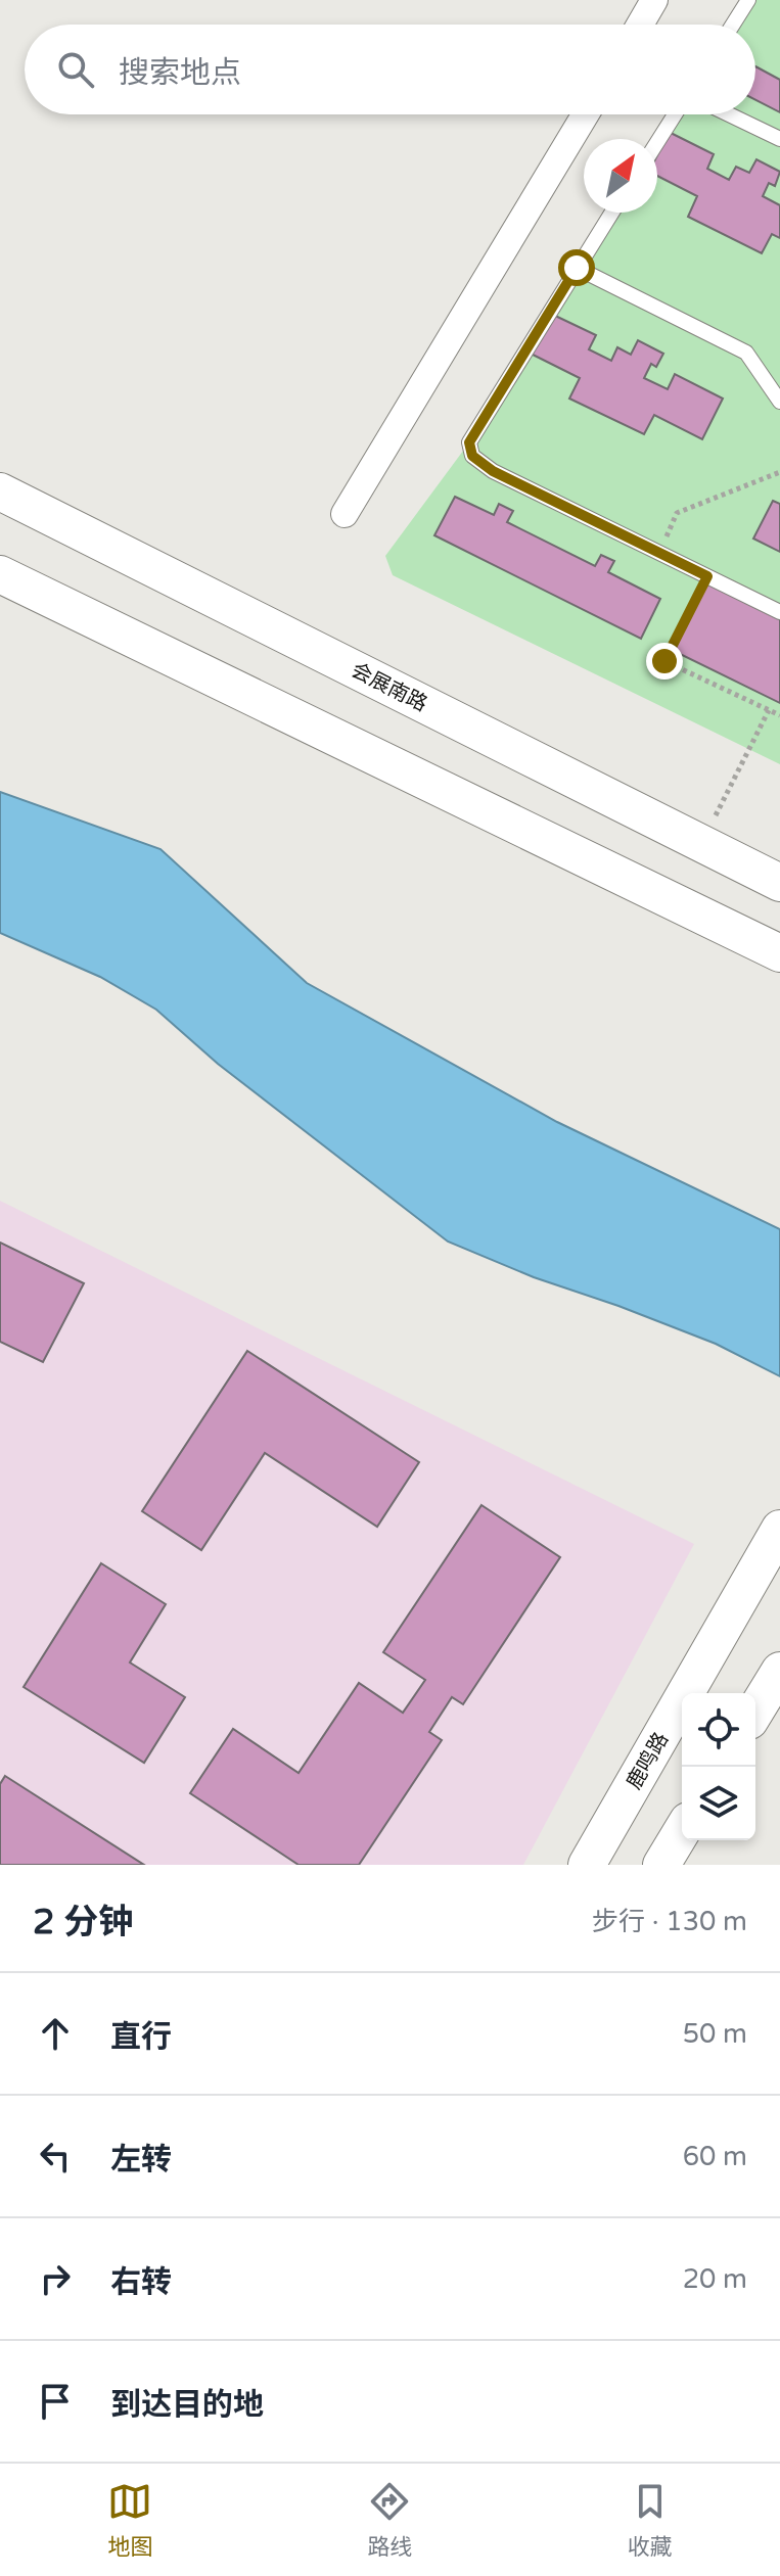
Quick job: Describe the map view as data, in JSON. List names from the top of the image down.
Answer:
{
  "streets": {
    "main road": ["会展南路", "鹿鸣路"]
  },
  "north": "top right",
  "page": {
    "search": "搜索地点",
    "heading": ["2 分钟", "步行 · 130 m"],
    "list": [
      ["直行", "50 m"],
      ["左转", "60 m"],
      ["右转", "20 m"],
      "到达目的地"
    ],
    "nav": ["地图", "路线", "收藏"]
  }
}
